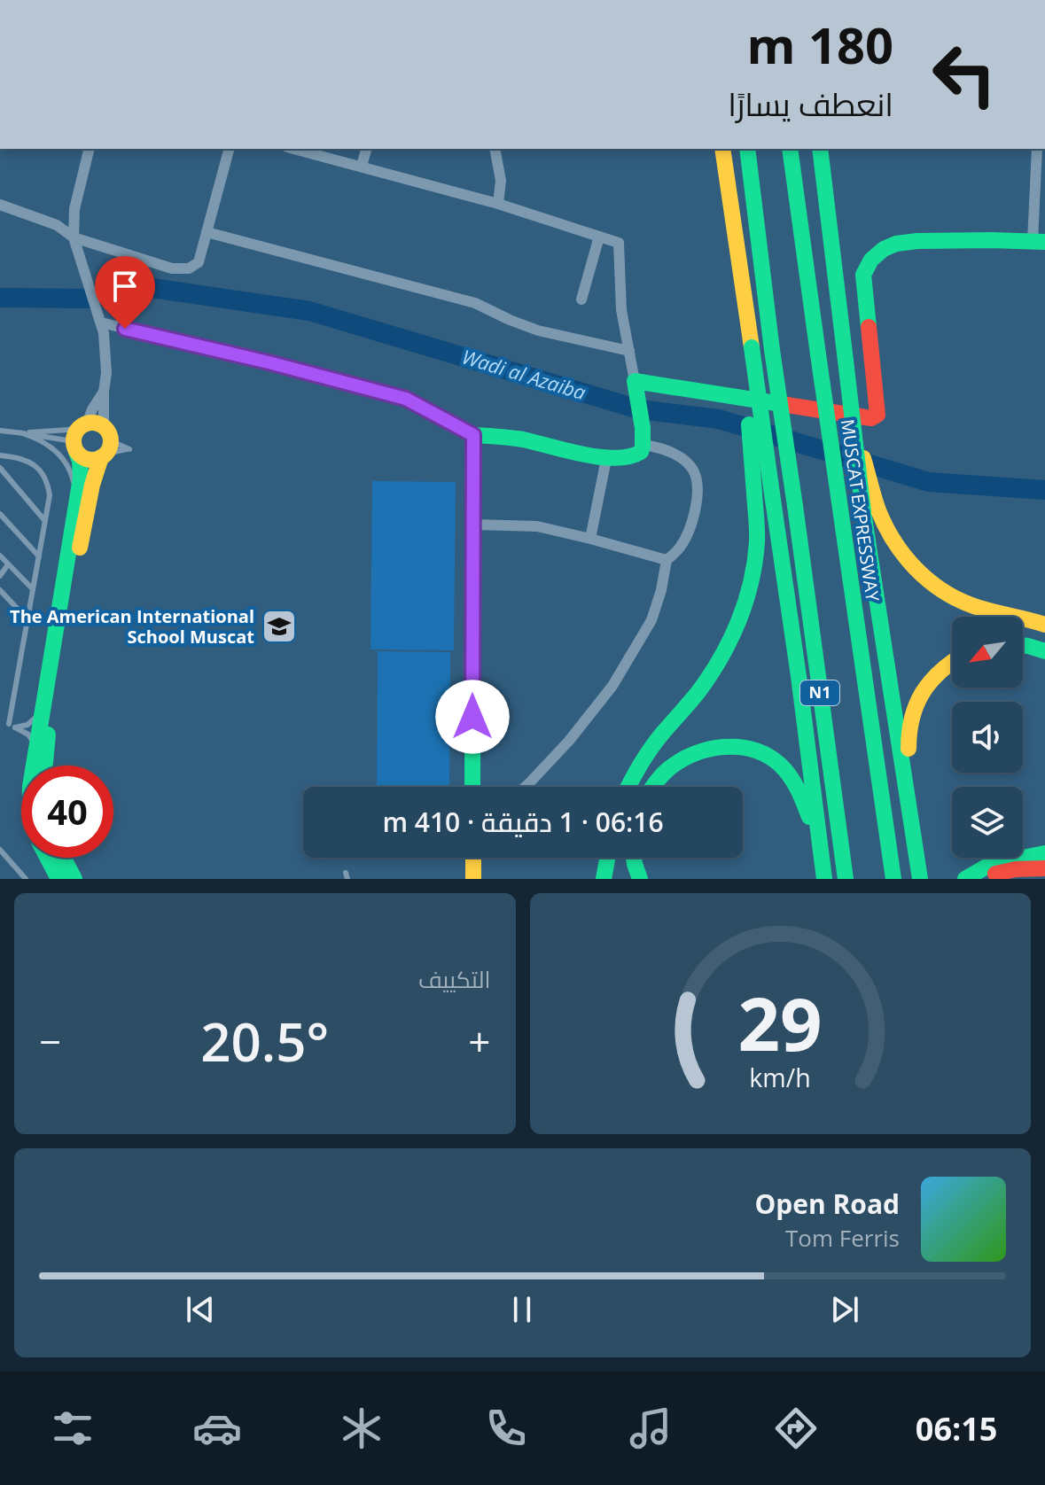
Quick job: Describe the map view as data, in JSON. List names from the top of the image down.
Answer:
{
  "streets": {
    "main road": ["MUSCAT EXPRESSWAY", "N1"]
  },
  "water": ["Wadi al Azaiba"],
  "places": {
    "school or university": ["The American International School Muscat"]
  },
  "north": "bottom left",
  "page": {
    "turn": ["180 m", "انعطف يسارًا"],
    "limit": "40",
    "trip": "06:16 · 1 دقيقة · 410 m",
    "tile": "التكييف",
    "heat": ["−", "20.5°", "+"],
    "song": ["Open Road", "Tom Ferris"],
    "tabs": "06:15",
    "gauge": ["29", "km/h"]
  }
}
